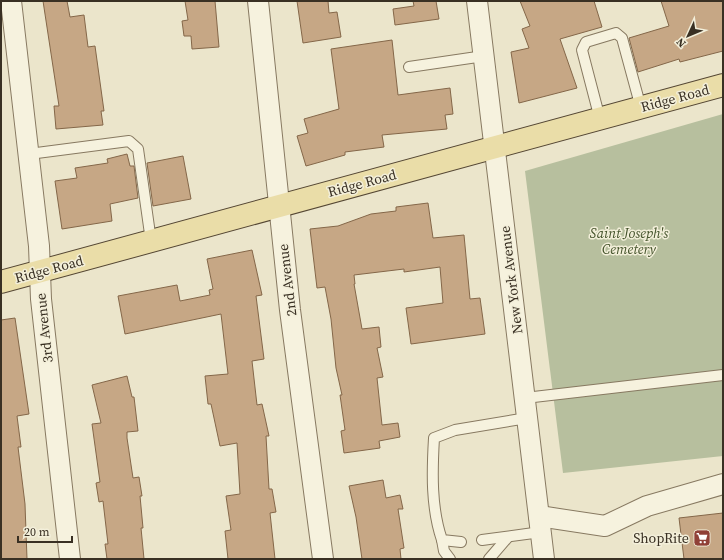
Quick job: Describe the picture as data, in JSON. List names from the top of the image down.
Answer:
{
  "streets": {
    "main road": ["Ridge Road"],
    "street": ["2nd Avenue", "New York Avenue", "3rd Avenue"]
  },
  "crossings": [
    ["Ridge Road", "2nd Avenue"],
    ["Ridge Road", "New York Avenue"],
    ["Ridge Road", "3rd Avenue"]
  ],
  "parks": ["Saint Joseph's Cemetery"],
  "places": {
    "supermarket": ["ShopRite"]
  },
  "scale_bar": "20 m",
  "north": "bottom left"
}
